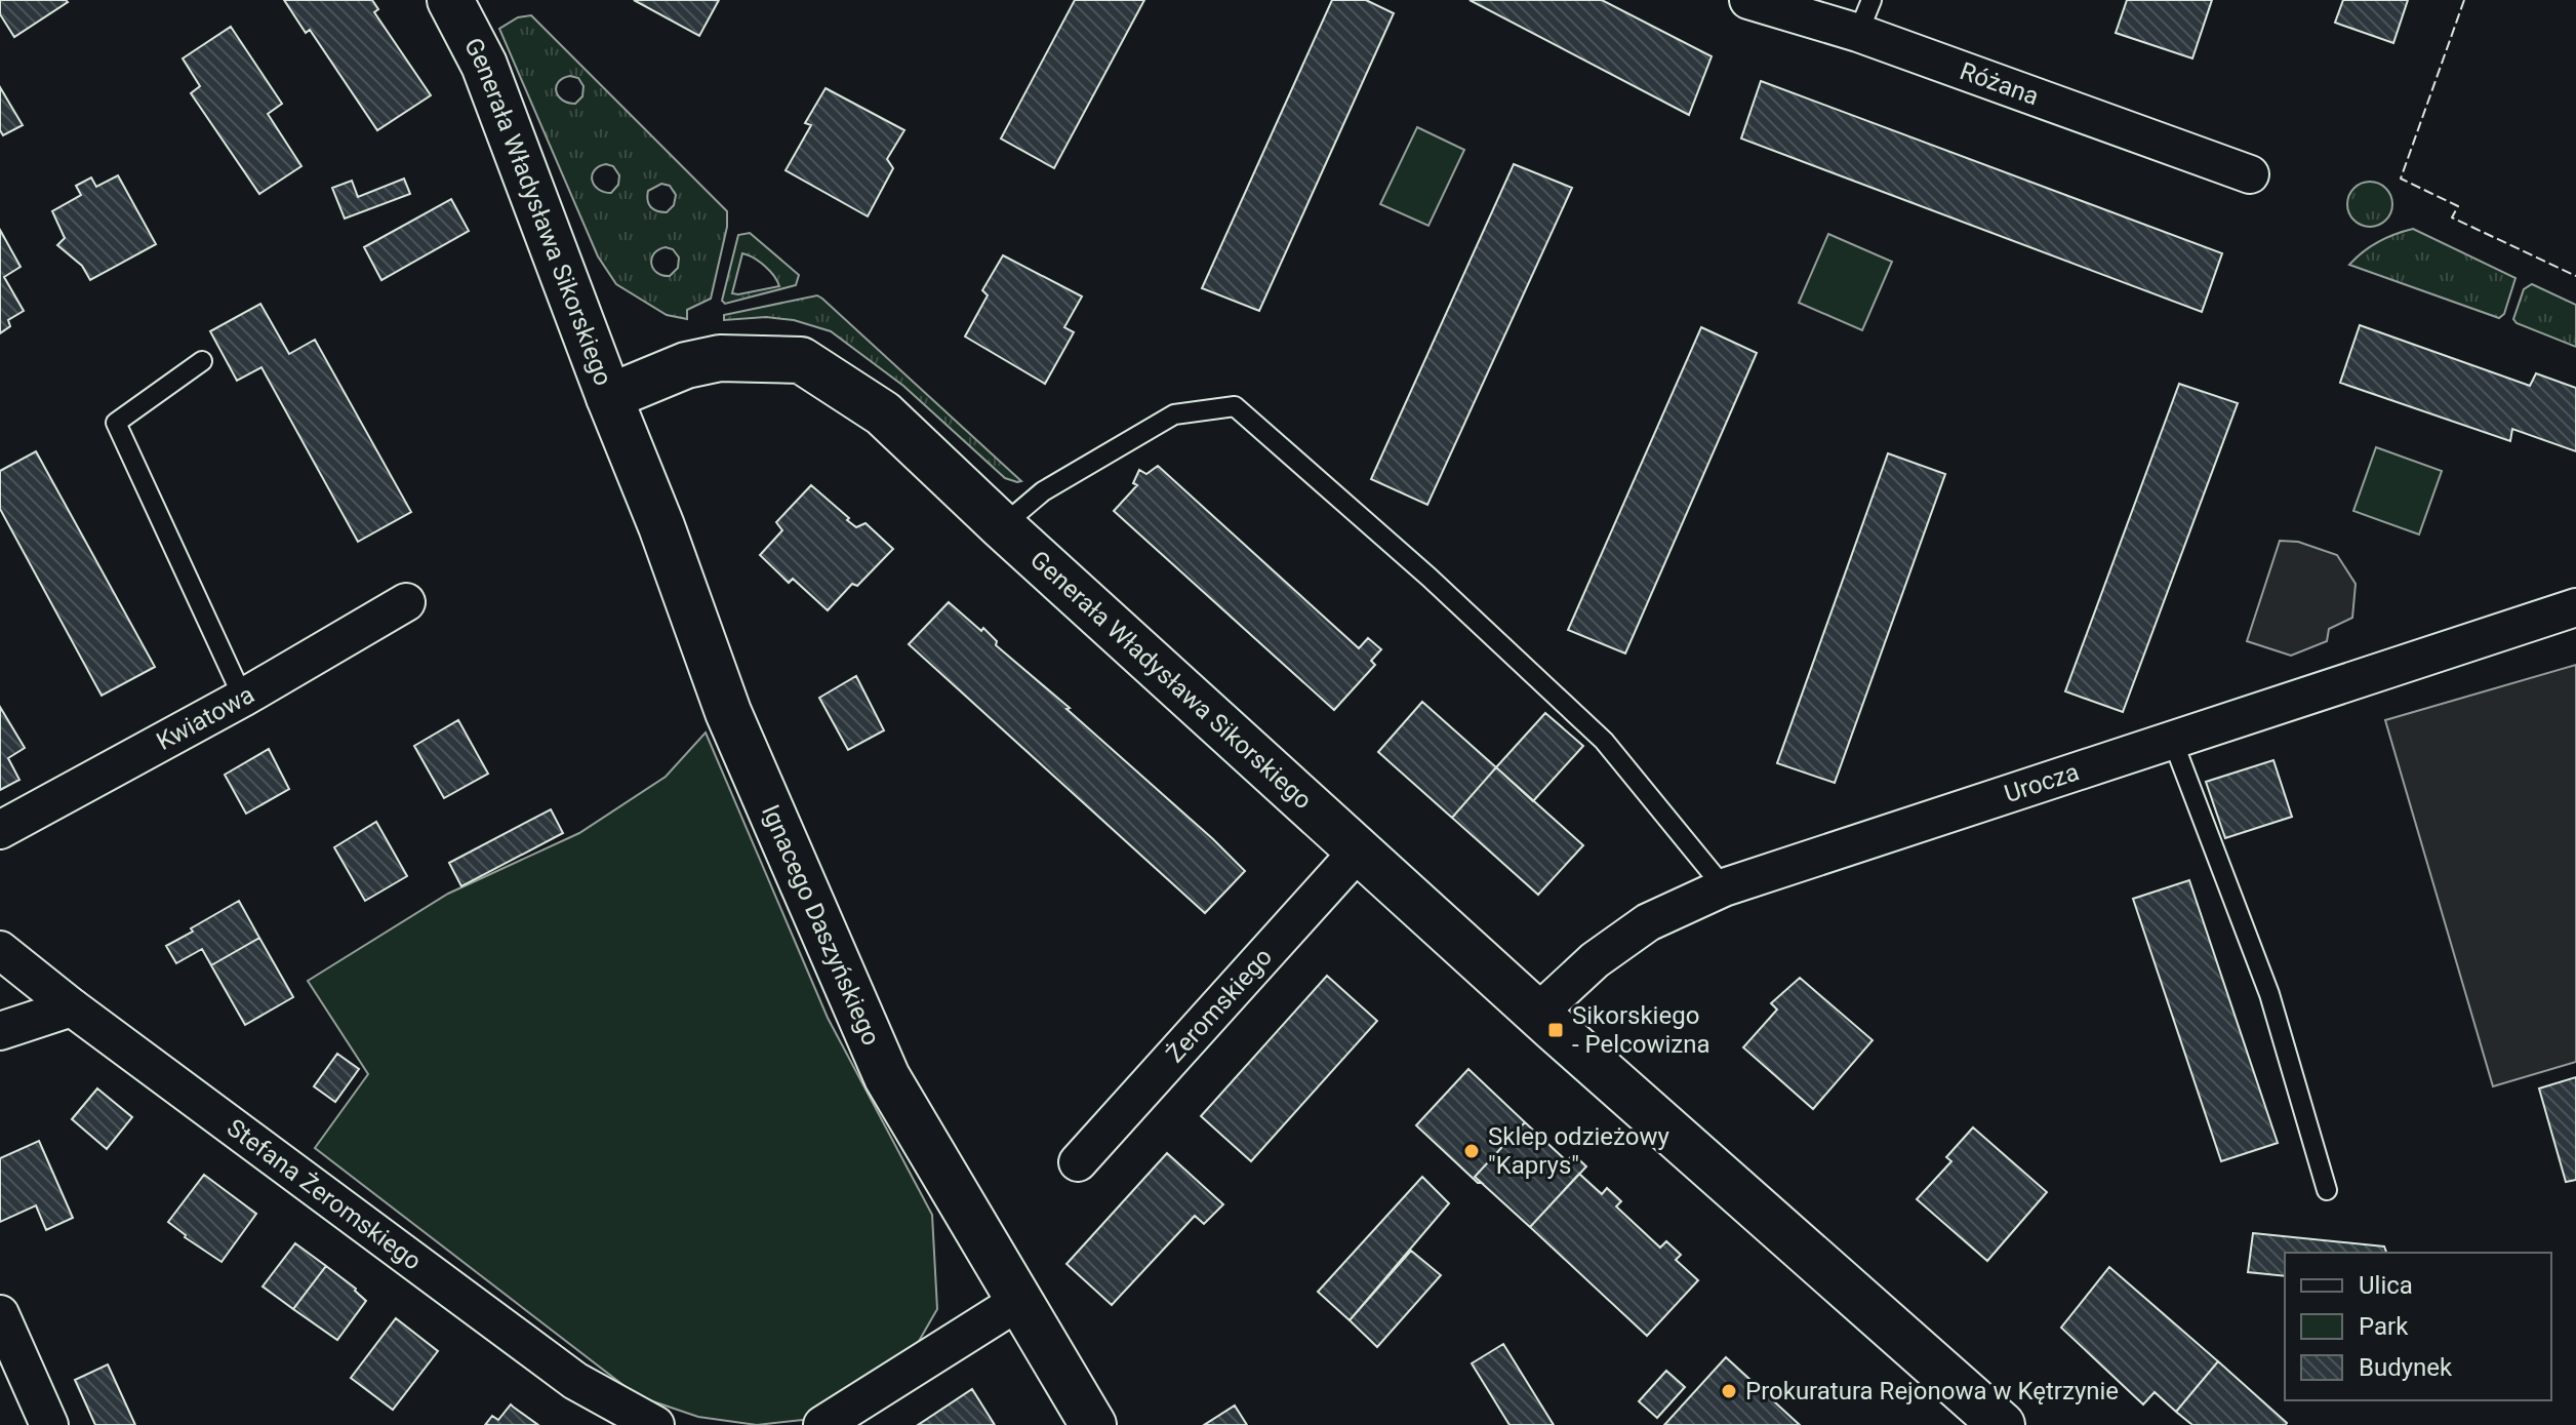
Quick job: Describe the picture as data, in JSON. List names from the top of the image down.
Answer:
{
  "streets": {
    "street": [
      "Różana",
      "Generała Władysława Sikorskiego",
      "Kwiatowa",
      "Urocza",
      "Ignacego Daszyńskiego",
      "Żeromskiego",
      "Stefana Żeromskiego"
    ]
  },
  "crossings": [
    ["Generała Władysława Sikorskiego", "Urocza"],
    ["Generała Władysława Sikorskiego", "Ignacego Daszyńskiego"],
    ["Generała Władysława Sikorskiego", "Żeromskiego"]
  ],
  "places": {
    "transit": ["Sikorskiego - Pelcowizna"],
    "other": ["Sklep odzieżowy \"Kaprys\"", "Prokuratura Rejonowa w Kętrzynie"]
  },
  "legend": ["Ulica", "Park", "Budynek"]
}
